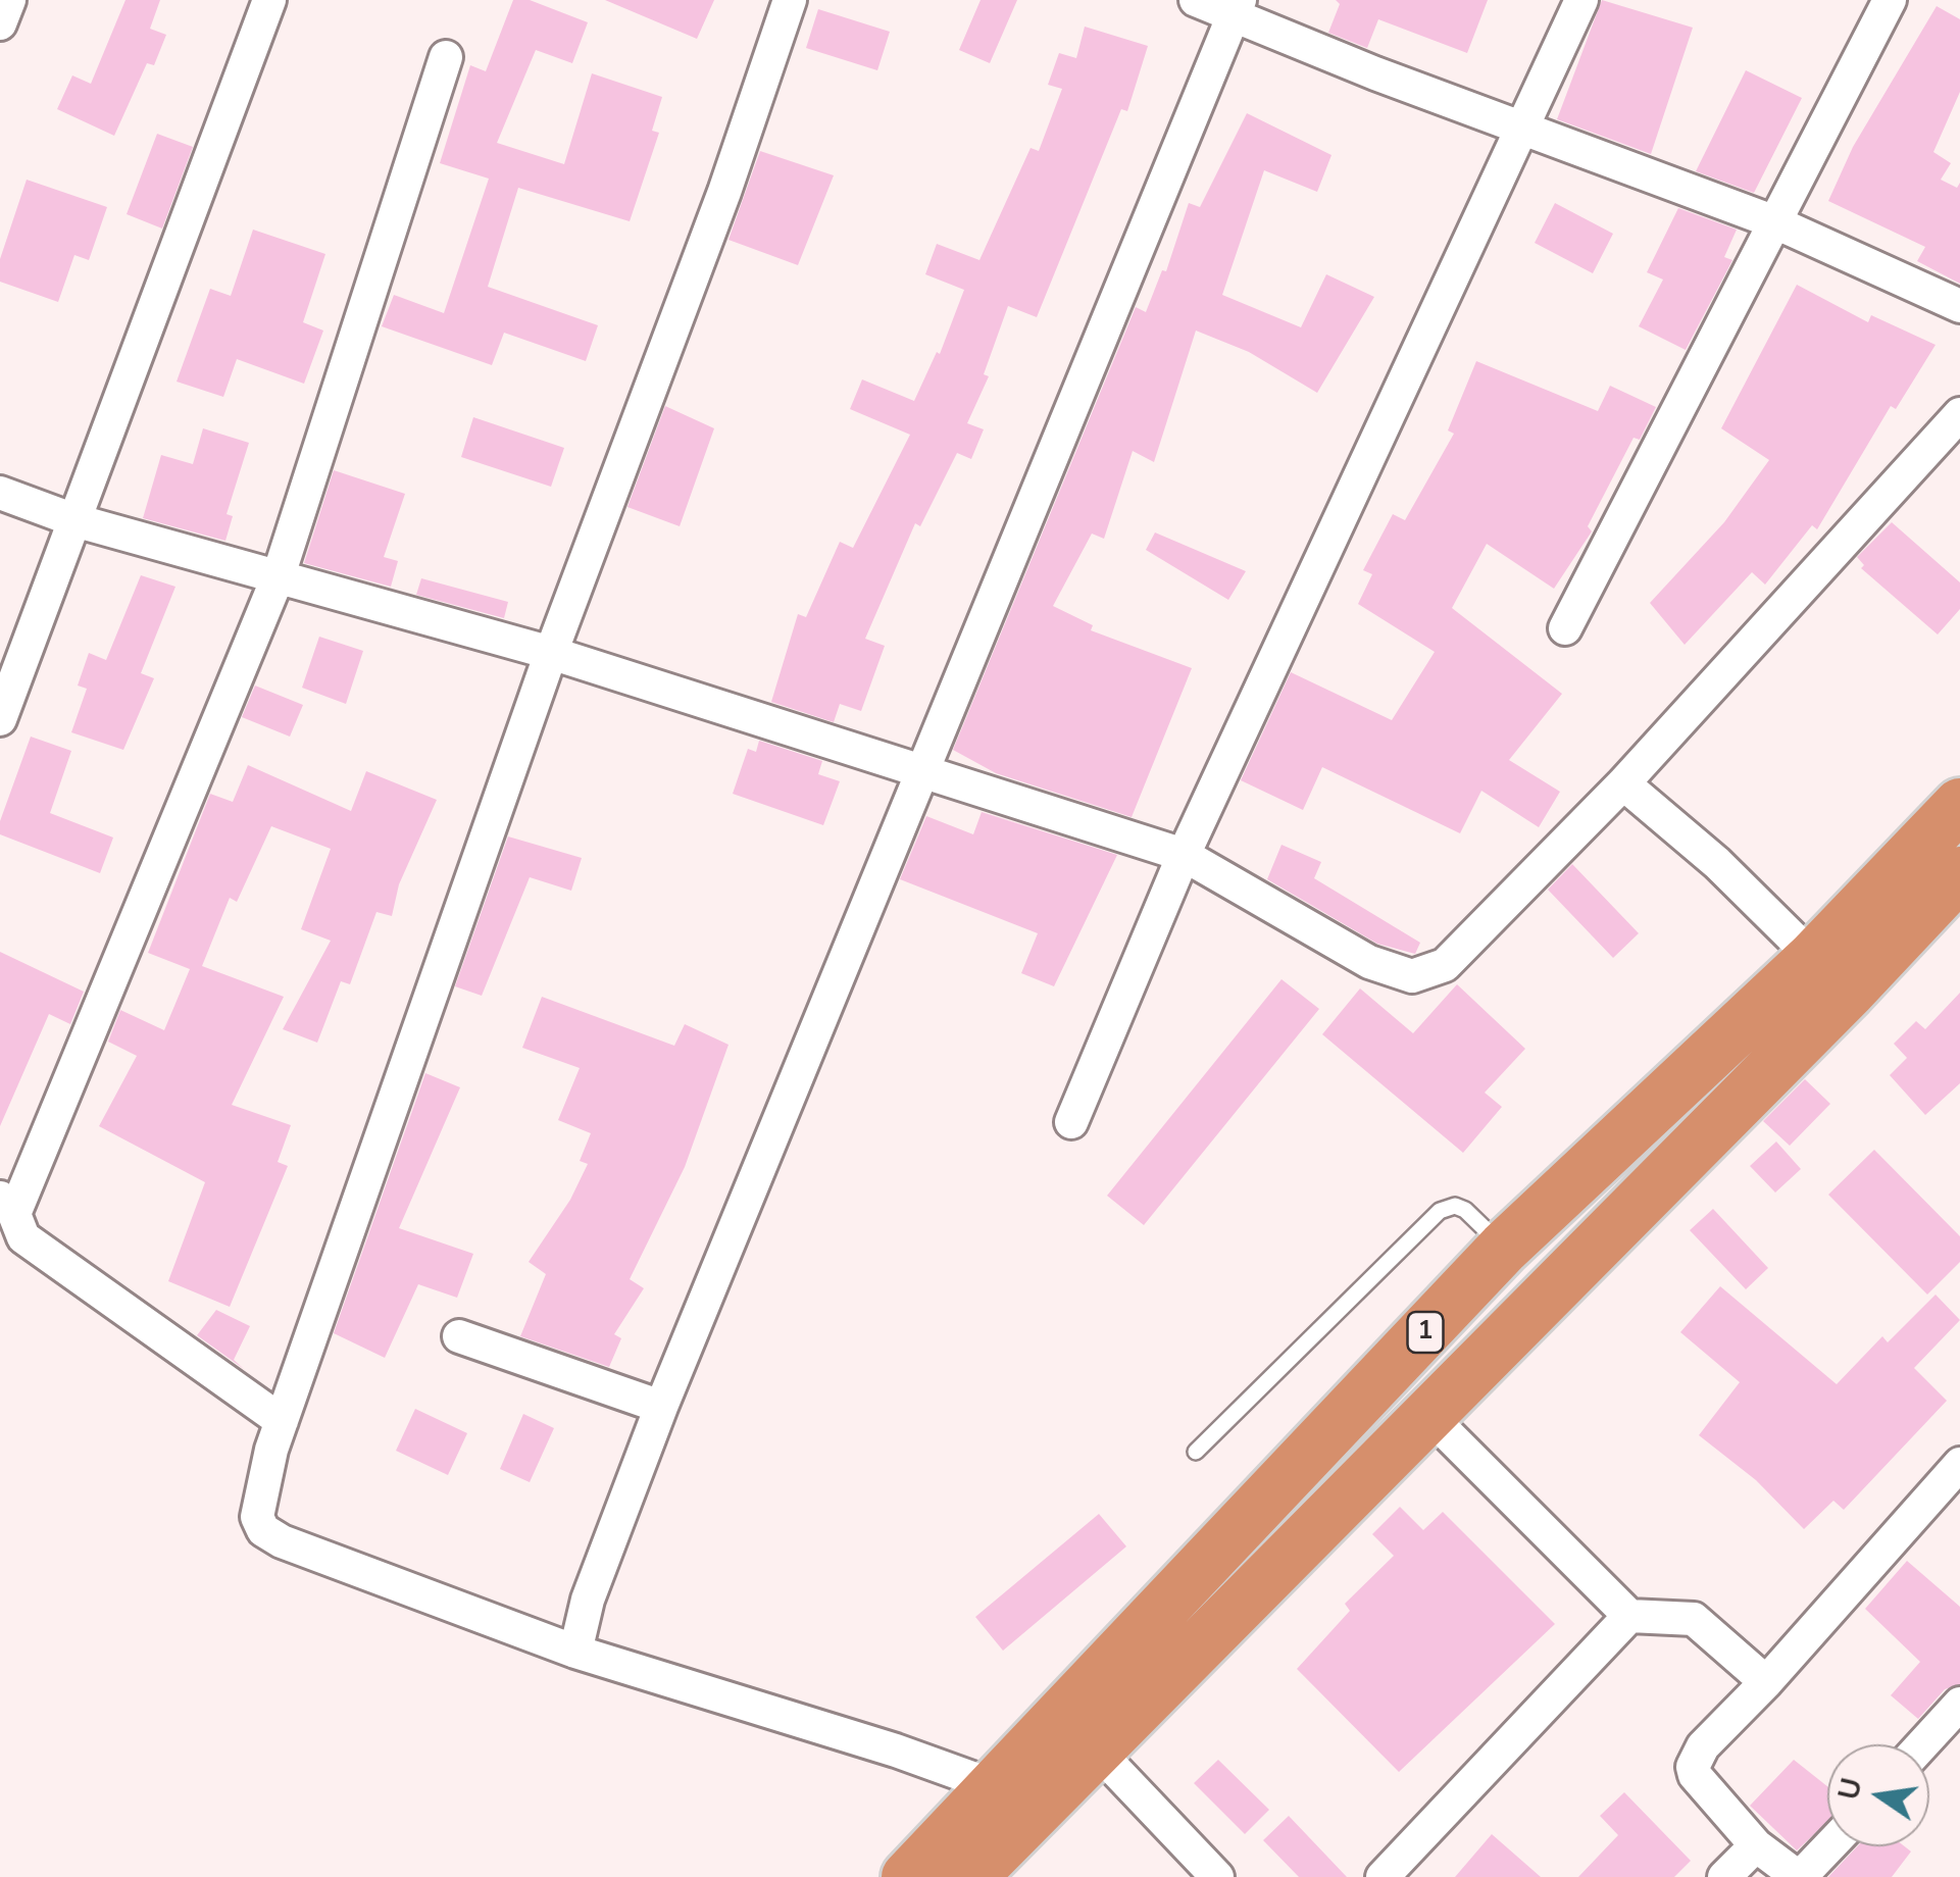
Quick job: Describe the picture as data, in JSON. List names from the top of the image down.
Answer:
{
  "streets": {
    "highway": ["1"]
  },
  "north": "left"
}
